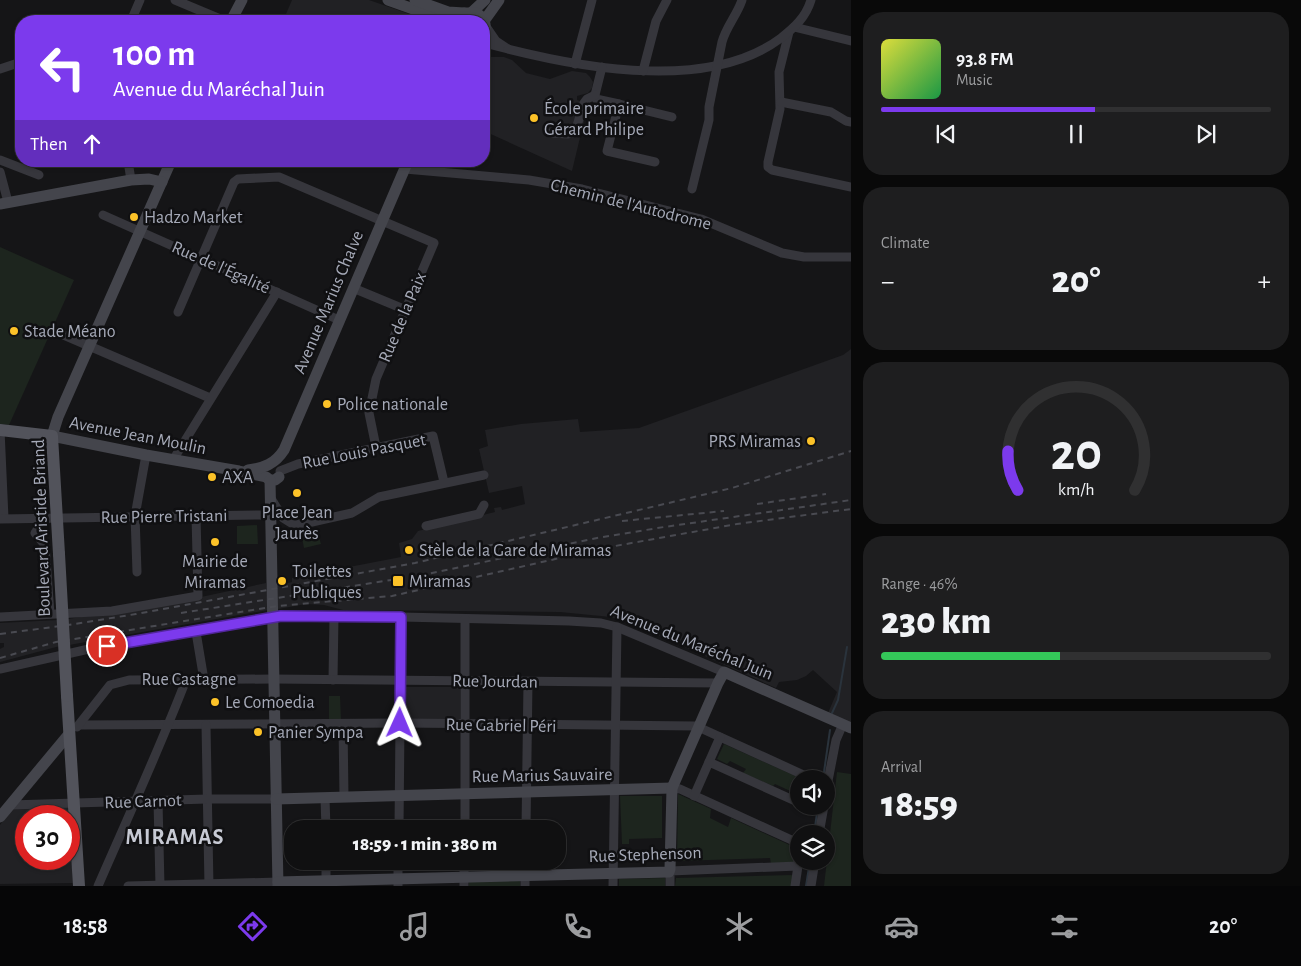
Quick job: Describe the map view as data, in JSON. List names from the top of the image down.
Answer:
{
  "streets": {
    "main road": [
      "Avenue Marius Chalve",
      "Avenue Jean Moulin",
      "Boulevard Aristide Briand",
      "Avenue du Maréchal Juin",
      "Rue Marius Sauvaire",
      "Rue Stephenson"
    ],
    "street": [
      "Chemin de l'Autodrome",
      "Rue de l'Égalité",
      "Rue de la Paix",
      "Rue Louis Pasquet",
      "Rue Pierre Tristani",
      "Rue Castagne",
      "Rue Jourdan",
      "Rue Gabriel Péri",
      "Rue Carnot"
    ]
  },
  "crossings": [
    ["Rue de l'Égalité", "Avenue Marius Chalve"],
    ["Rue de l'Égalité", "Boulevard Aristide Briand"],
    ["Avenue Marius Chalve", "Rue de la Paix"],
    ["Avenue Marius Chalve", "Avenue Jean Moulin"],
    ["Avenue Marius Chalve", "Rue Louis Pasquet"],
    ["Rue de la Paix", "Rue Louis Pasquet"],
    ["Avenue Jean Moulin", "Rue Louis Pasquet"],
    ["Avenue Jean Moulin", "Boulevard Aristide Briand"],
    ["Rue Pierre Tristani", "Boulevard Aristide Briand"],
    ["Boulevard Aristide Briand", "Rue Castagne"],
    ["Boulevard Aristide Briand", "Rue Carnot"],
    ["Rue Castagne", "Rue Jourdan"],
    ["Rue Castagne", "Rue Gabriel Péri"],
    ["Rue Marius Sauvaire", "Rue Carnot"]
  ],
  "districts": ["MIRAMAS"],
  "places": {
    "other": [
      "École primaire Gérard Philipe",
      "Hadzo Market",
      "Stade Méano",
      "Police nationale",
      "PRS Miramas",
      "AXA",
      "Place Jean Jaurès",
      "Mairie de Miramas",
      "Stèle de la Gare de Miramas",
      "Toilettes Publiques",
      "Le Comoedia",
      "Panier Sympa"
    ],
    "transit": ["Miramas"]
  },
  "page": {
    "turn": ["100 m", "Avenue du Maréchal Juin"],
    "song": ["93.8 FM", "Music"],
    "then": "Then",
    "tile": [
      "Climate",
      ["Range · 46%", "230 km"],
      ["Arrival", "18:59"]
    ],
    "heat": ["−", "20°", "+"],
    "limit": "30",
    "trip": "18:59 · 1 min · 380 m",
    "tabs": ["18:58", "20°"],
    "gauge": ["20", "km/h"]
  }
}
